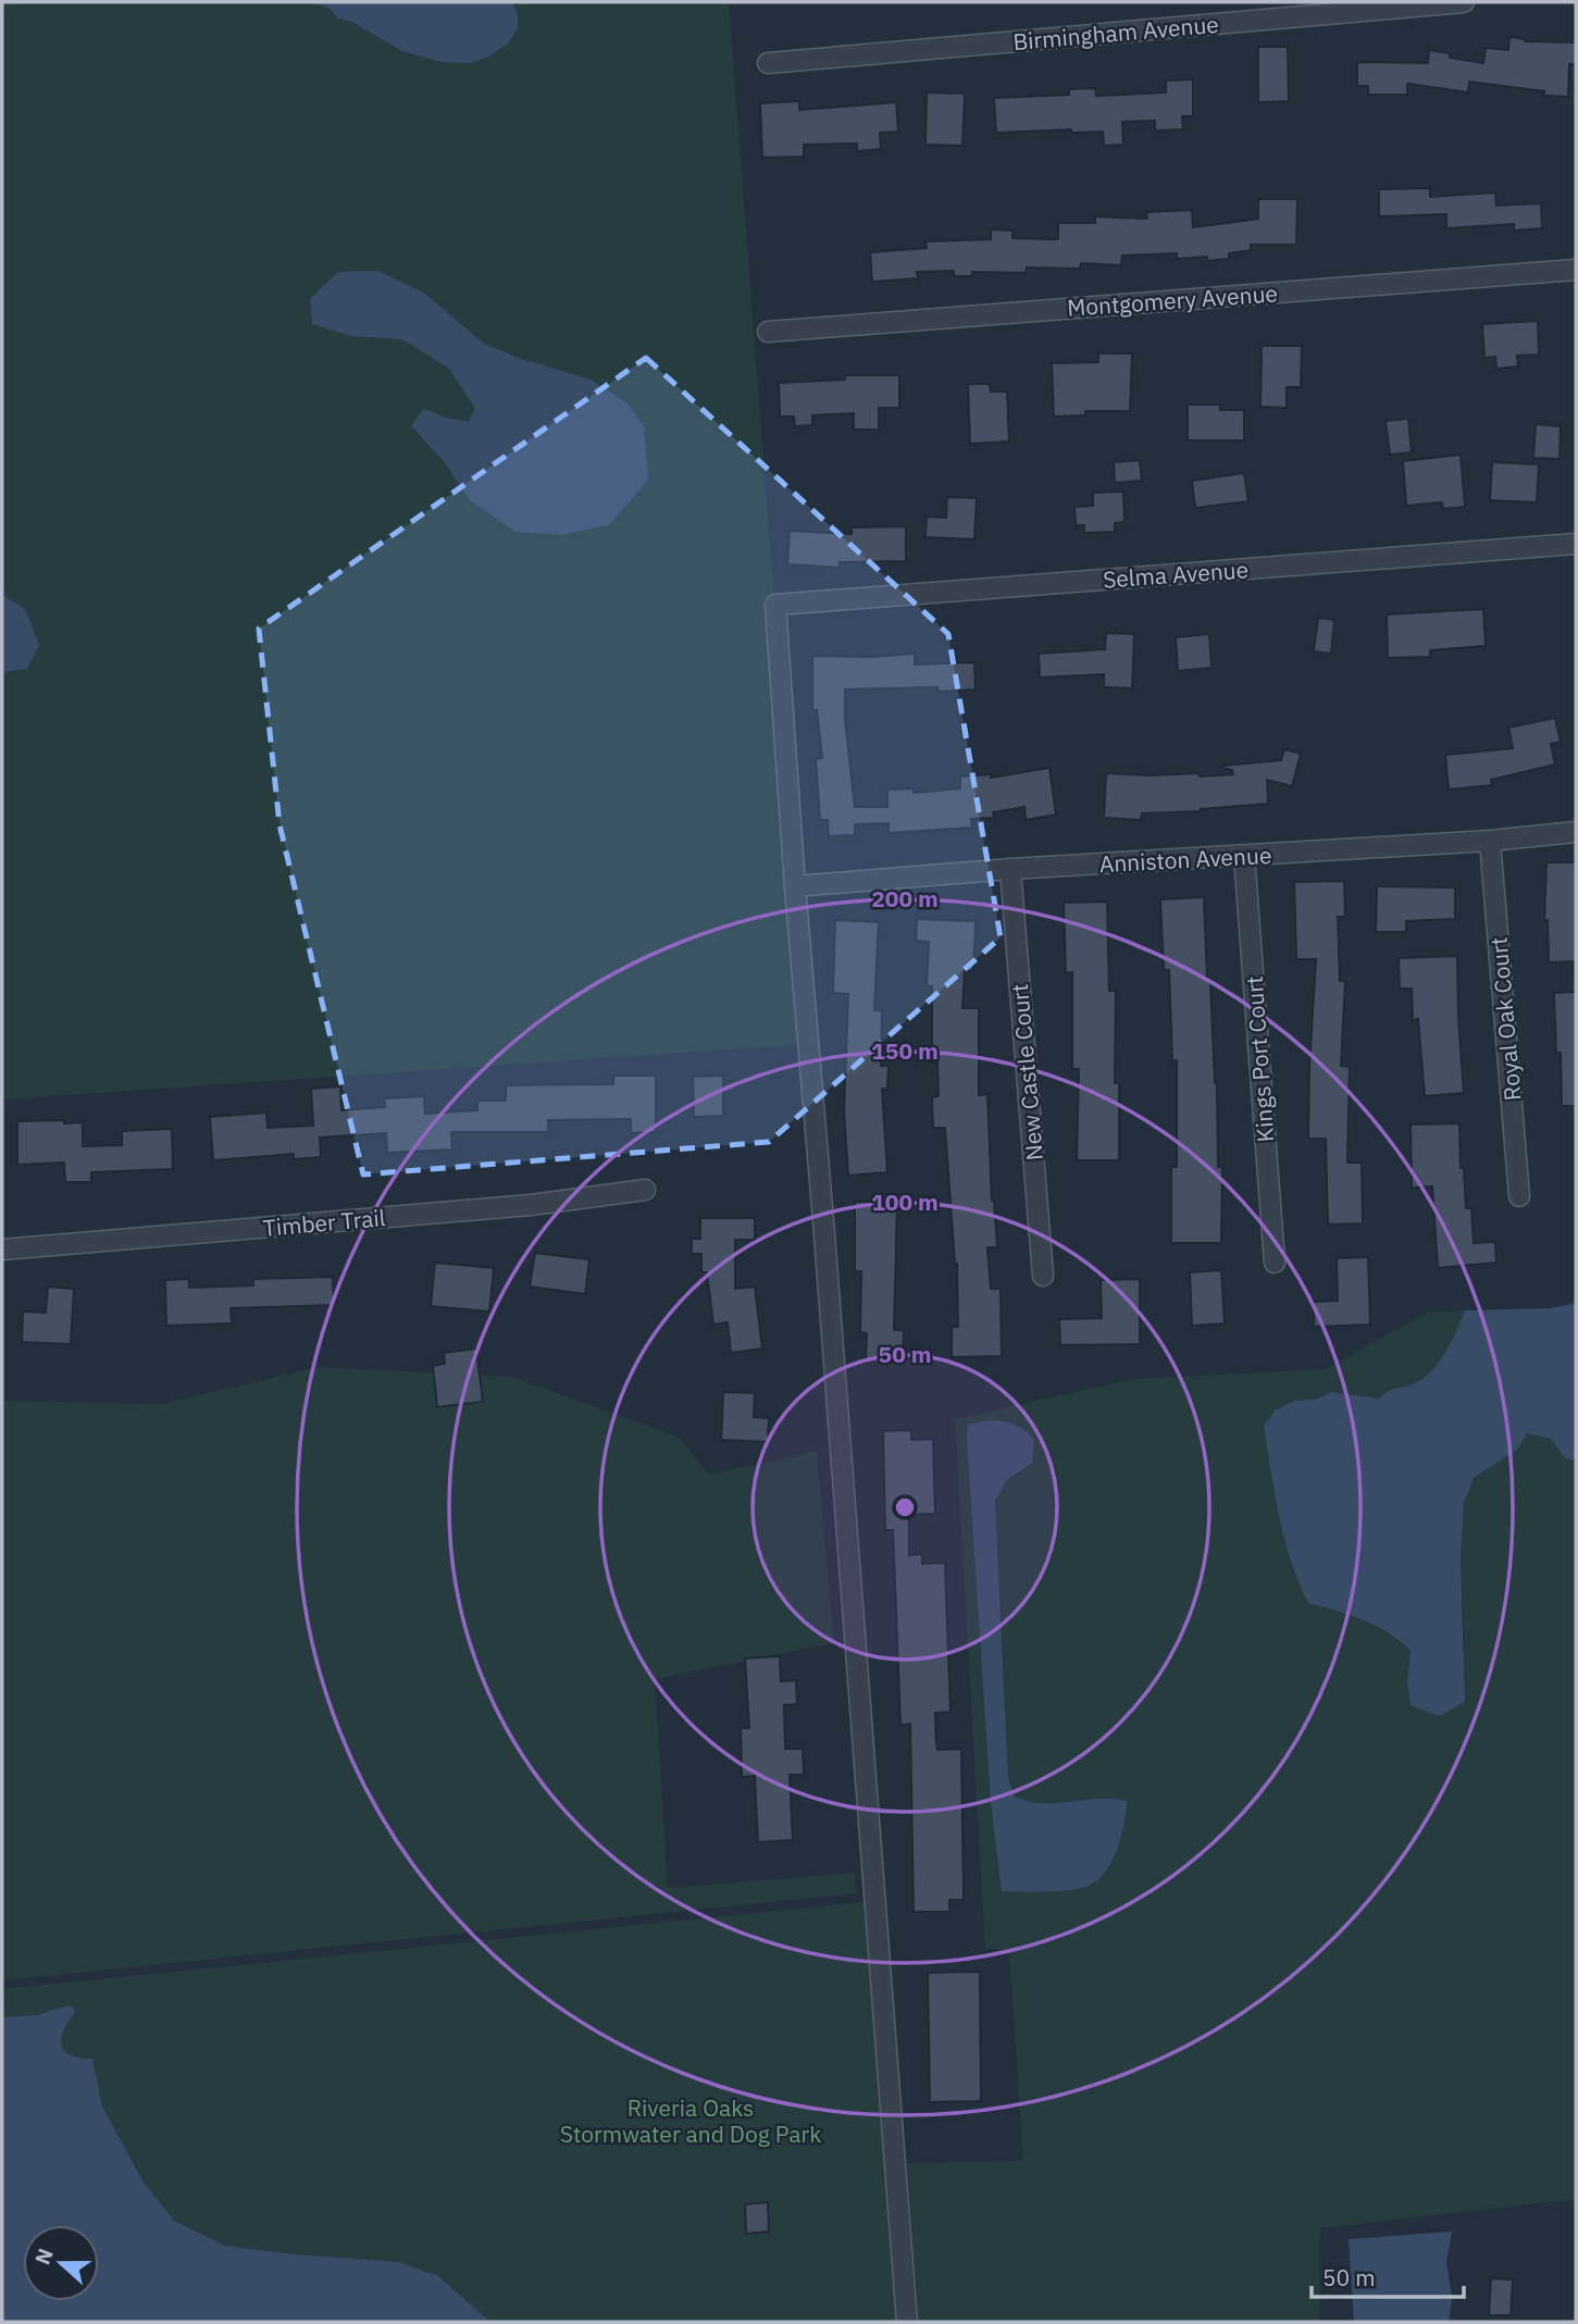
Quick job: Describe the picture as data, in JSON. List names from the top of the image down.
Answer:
{
  "streets": {
    "street": [
      "Birmingham Avenue",
      "Montgomery Avenue",
      "Selma Avenue",
      "Anniston Avenue",
      "Royal Oak Court",
      "Kings Port Court",
      "New Castle Court",
      "Timber Trail"
    ]
  },
  "crossings": [
    ["Selma Avenue", "Anniston Avenue"],
    ["Anniston Avenue", "Royal Oak Court"],
    ["Anniston Avenue", "Kings Port Court"],
    ["Anniston Avenue", "New Castle Court"]
  ],
  "parks": ["Riveria Oaks Stormwater and Dog Park"],
  "scale_bar": "50 m",
  "north": "left",
  "rings": [
    "200 m",
    "150 m",
    "100 m",
    "50 m"
  ]
}
